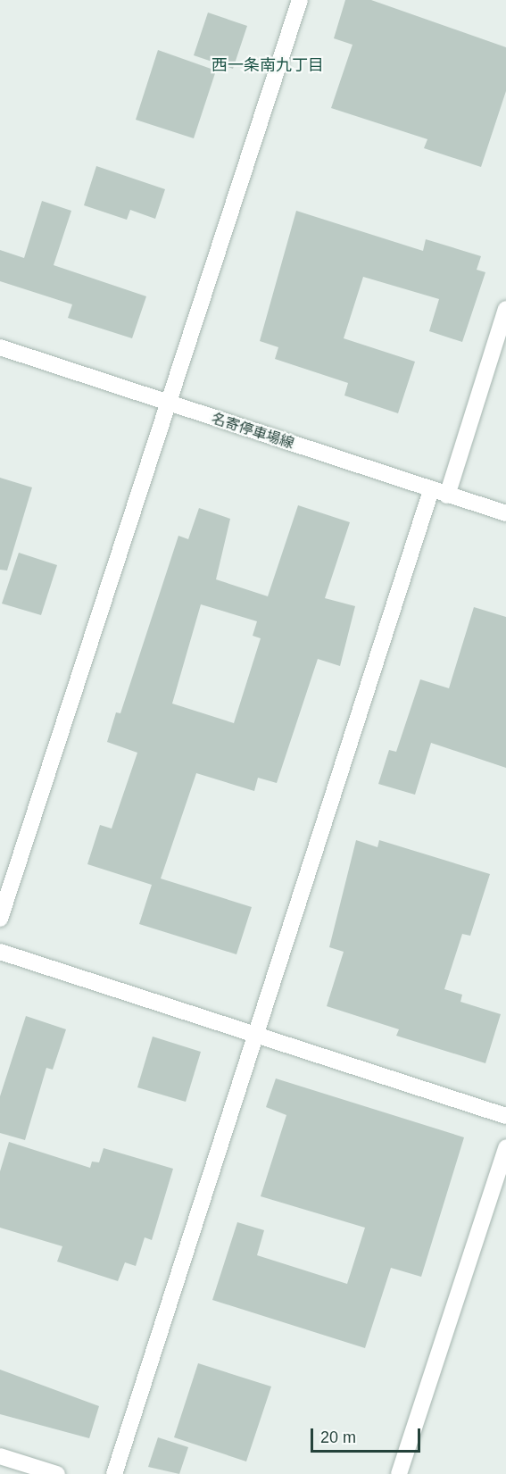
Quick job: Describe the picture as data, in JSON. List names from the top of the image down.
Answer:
{
  "streets": {
    "street": ["名寄停車場線"]
  },
  "districts": ["西一条南九丁目"],
  "scale_bar": "20 m"
}
